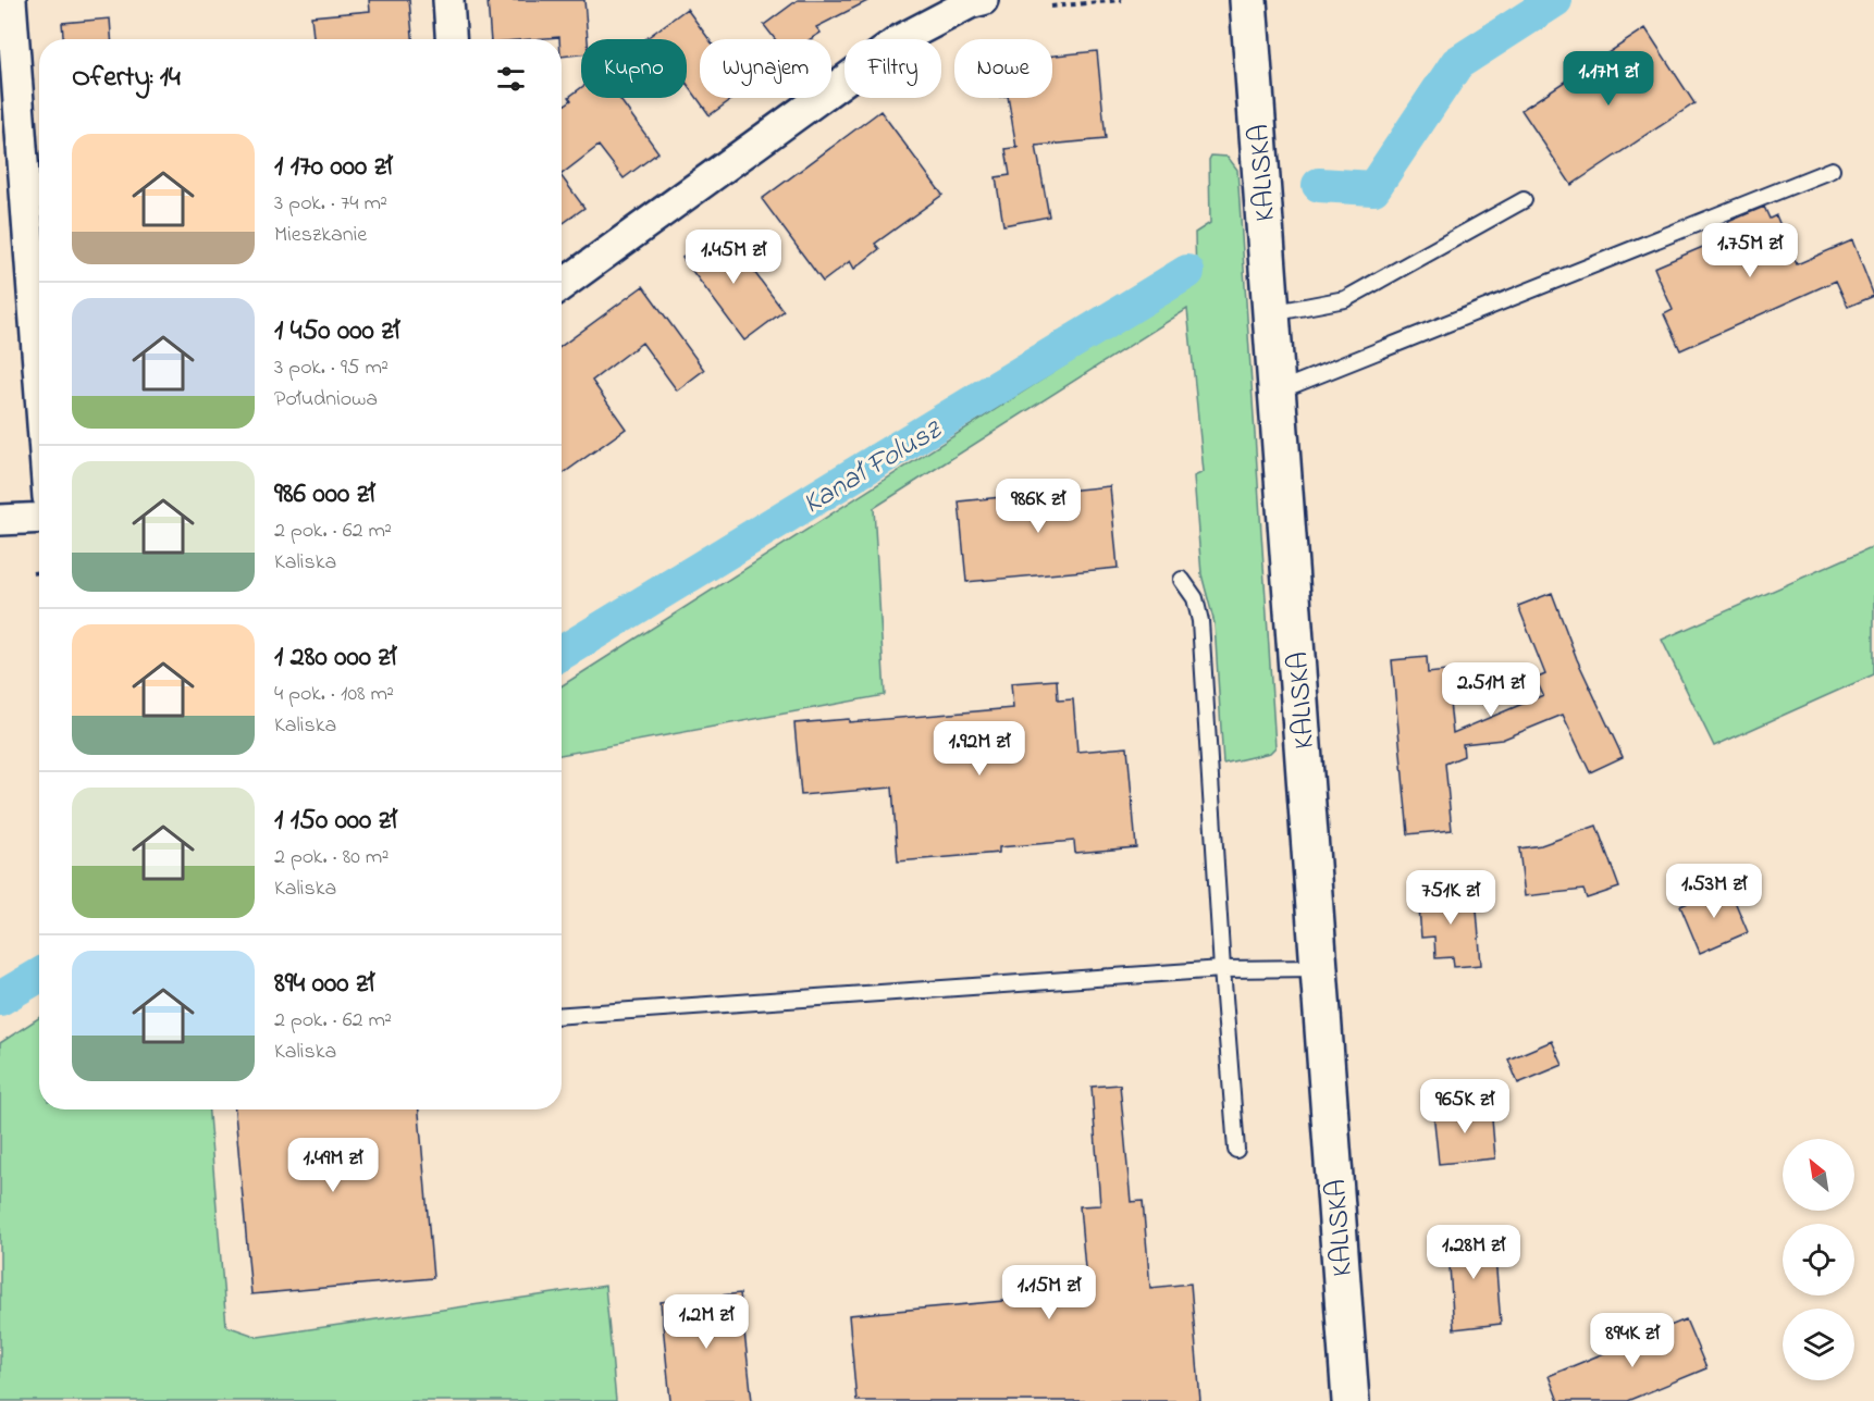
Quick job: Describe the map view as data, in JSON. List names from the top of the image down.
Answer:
{
  "streets": {
    "main road": ["KALISKA"]
  },
  "water": ["Kanał Folusz"],
  "north": "top left",
  "page": {
    "chip": [
      "Kupno",
      "Wynajem",
      "Filtry",
      "Nowe"
    ],
    "heading": "Oferty: 14",
    "price": [
      "1.17M zł",
      "1.75M zł",
      "1.45M zł",
      "986K zł",
      "2.51M zł",
      "1.92M zł",
      "1.53M zł",
      "751K zł",
      "965K zł",
      "1.49M zł",
      "1.28M zł",
      "1.15M zł",
      "1.2M zł",
      "894K zł"
    ],
    "list": [
      {
        "name": "1 170 000 zł",
        "note": "3 pok. · 74 m² · Mieszkanie"
      },
      {
        "name": "1 450 000 zł",
        "note": "3 pok. · 95 m² · Południowa"
      },
      {
        "name": "986 000 zł",
        "note": "2 pok. · 62 m² · Kaliska"
      },
      {
        "name": "1 280 000 zł",
        "note": "4 pok. · 108 m² · Kaliska"
      },
      {
        "name": "1 150 000 zł",
        "note": "2 pok. · 80 m² · Kaliska"
      },
      {
        "name": "894 000 zł",
        "note": "2 pok. · 62 m² · Kaliska"
      }
    ]
  }
}
